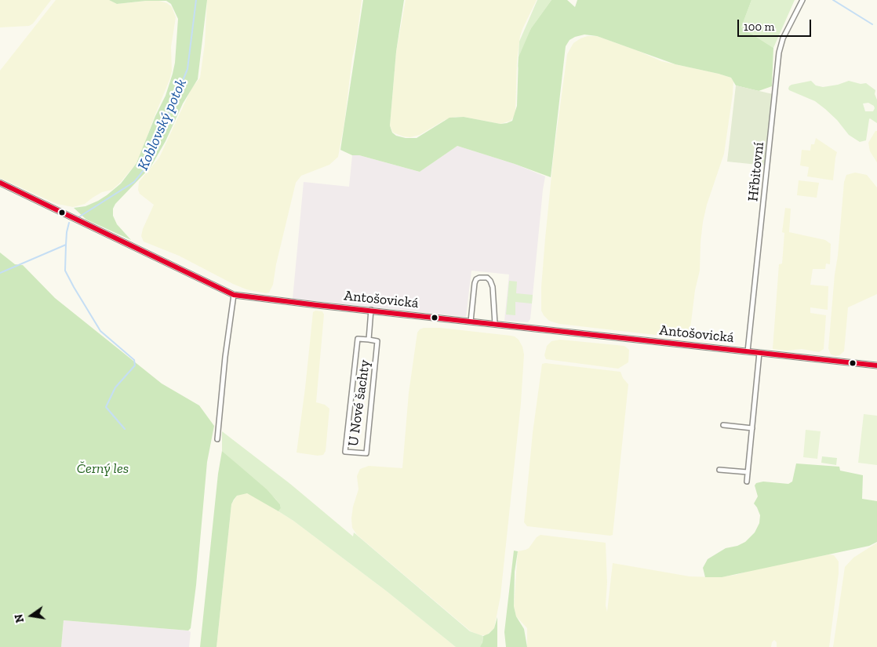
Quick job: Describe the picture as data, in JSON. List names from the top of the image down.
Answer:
{
  "streets": {
    "street": ["Hřbitovní", "Antošovická", "U Nové šachty"]
  },
  "crossings": [
    ["Hřbitovní", "Antošovická"]
  ],
  "water": ["Koblovský potok"],
  "parks": ["Černý les"],
  "scale_bar": "100 m",
  "north": "left"
}
